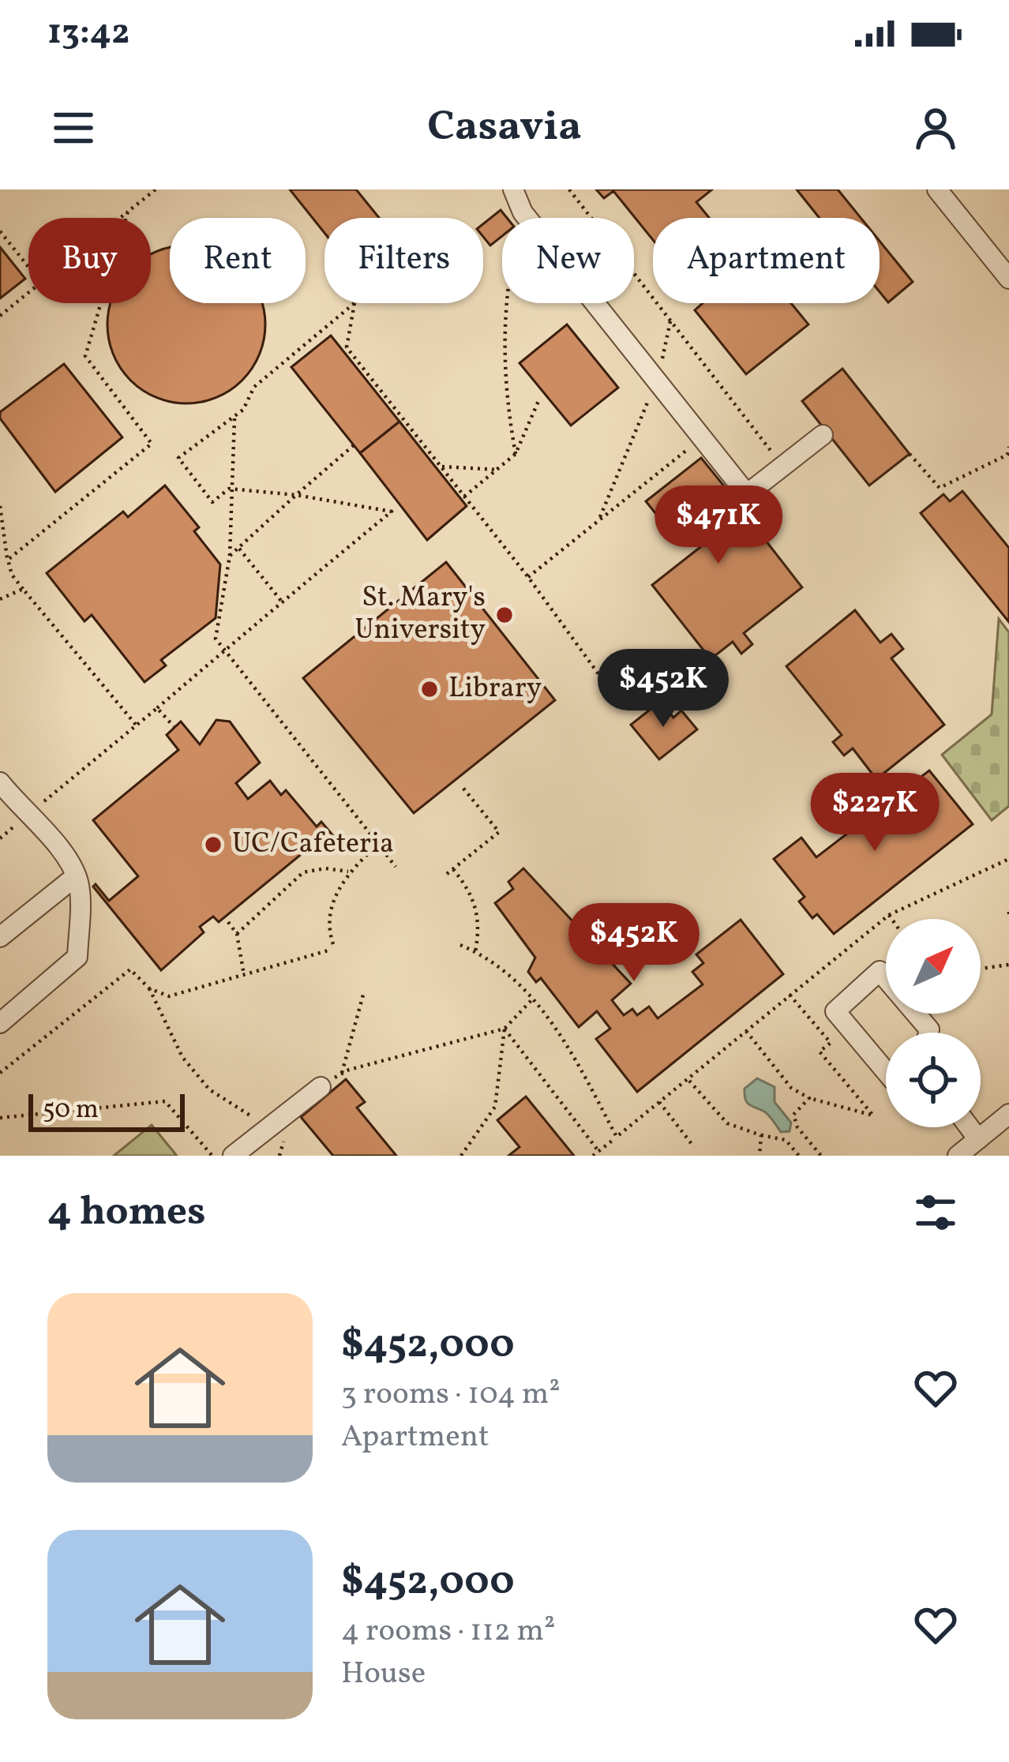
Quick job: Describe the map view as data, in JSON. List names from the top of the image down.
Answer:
{
  "places": ["St. Mary's University", "Library", "UC/Cafeteria"],
  "scale_bar": "50 m",
  "north": "top right",
  "page": {
    "status": "13:42",
    "header": "Casavia",
    "chip": [
      "Buy",
      "Rent",
      "Filters",
      "New",
      "Apartment"
    ],
    "price": [
      "$471K",
      "$452K",
      "$227K",
      "$452K"
    ],
    "scale": "50 m",
    "heading": "4 homes",
    "list": [
      {
        "name": "$452,000",
        "note": "3 rooms · 104 m² · Apartment"
      },
      {
        "name": "$452,000",
        "note": "4 rooms · 112 m² · House"
      }
    ]
  }
}
